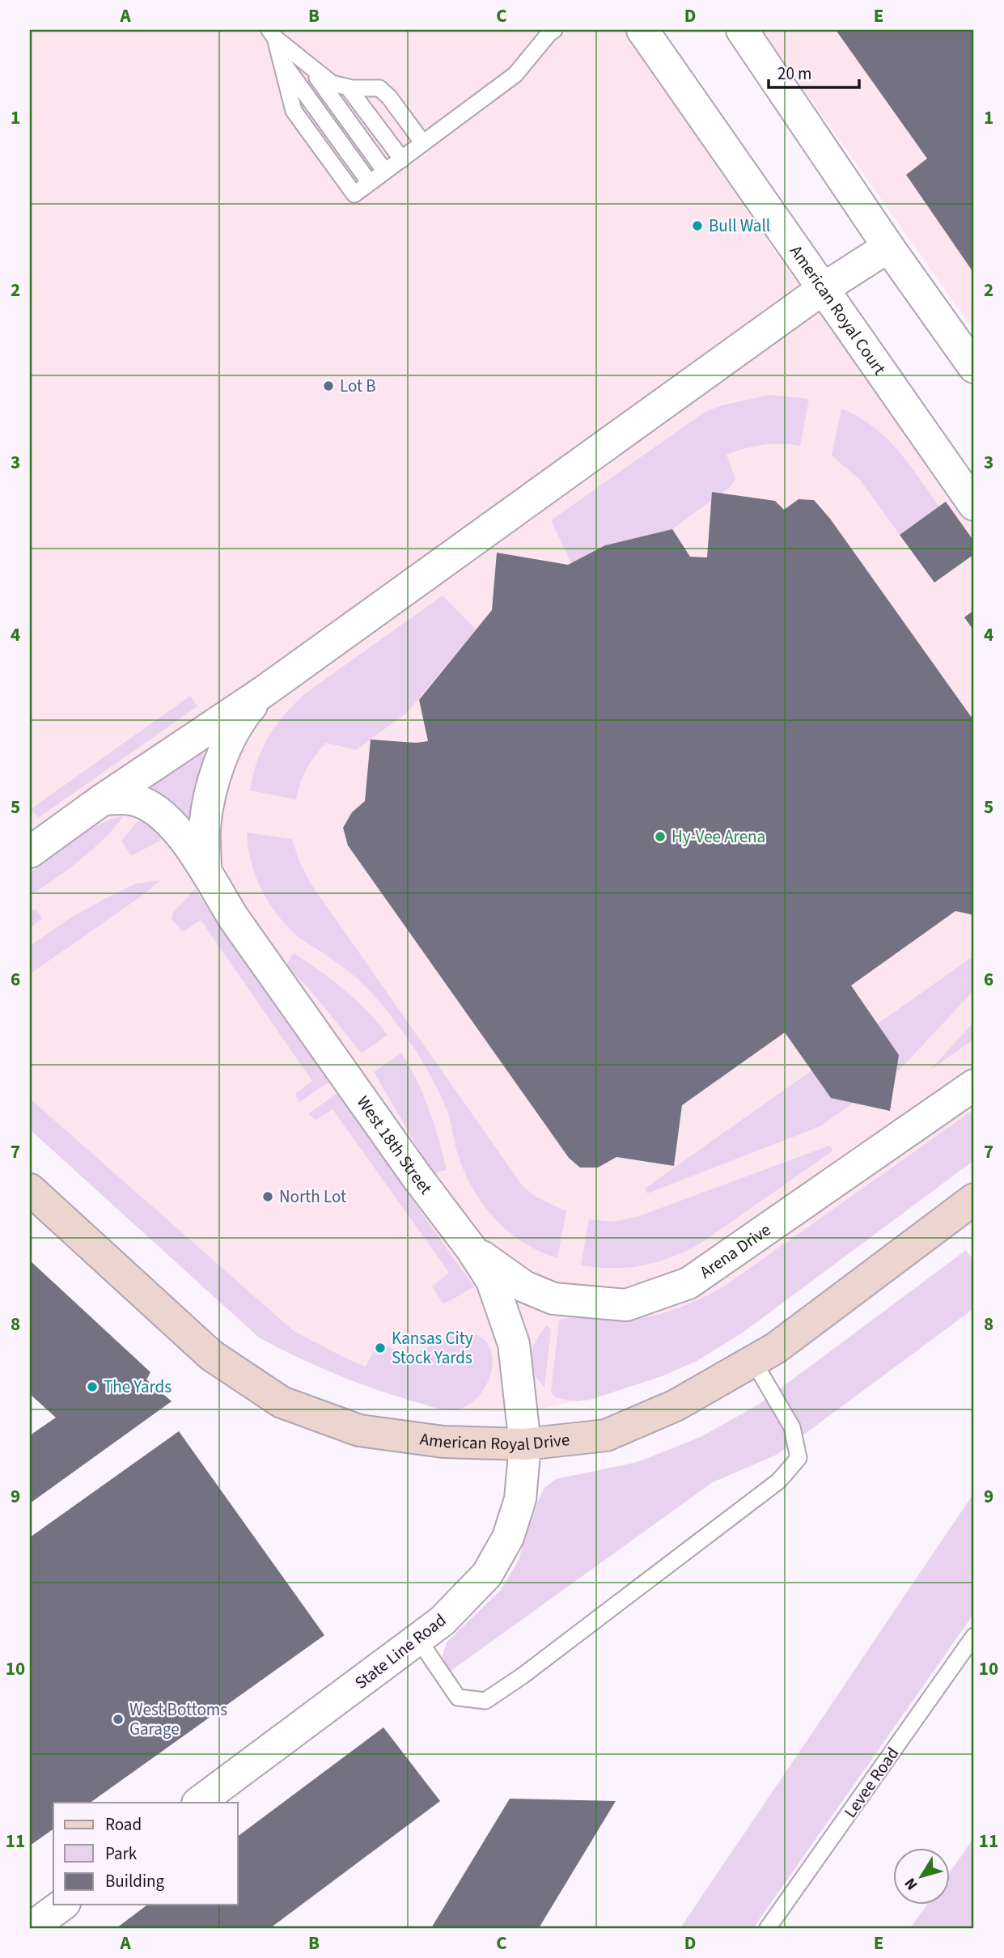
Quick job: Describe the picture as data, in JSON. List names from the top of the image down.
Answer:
{
  "streets": {
    "main road": ["American Royal Drive"],
    "street": [
      "American Royal Court",
      "West 18th Street",
      "Arena Drive",
      "State Line Road"
    ],
    "lane": ["Levee Road"]
  },
  "crossings": [
    ["West 18th Street", "Arena Drive"],
    ["West 18th Street", "American Royal Drive"],
    ["West 18th Street", "State Line Road"],
    ["American Royal Drive", "State Line Road"]
  ],
  "places": [
    "Bull Wall",
    "Lot B",
    "Hy-Vee Arena",
    "North Lot",
    "Kansas City Stock Yards",
    "The Yards",
    "West Bottoms Garage"
  ],
  "legend": ["Road", "Park", "Building"],
  "scale_bar": "20 m",
  "north": "bottom left",
  "grid": {
    "columns": [
      "A",
      "B",
      "C",
      "D",
      "E"
    ],
    "rows": [
      "1",
      "2",
      "3",
      "4",
      "5",
      "6",
      "7",
      "8",
      "9",
      "10",
      "11"
    ]
  }
}
